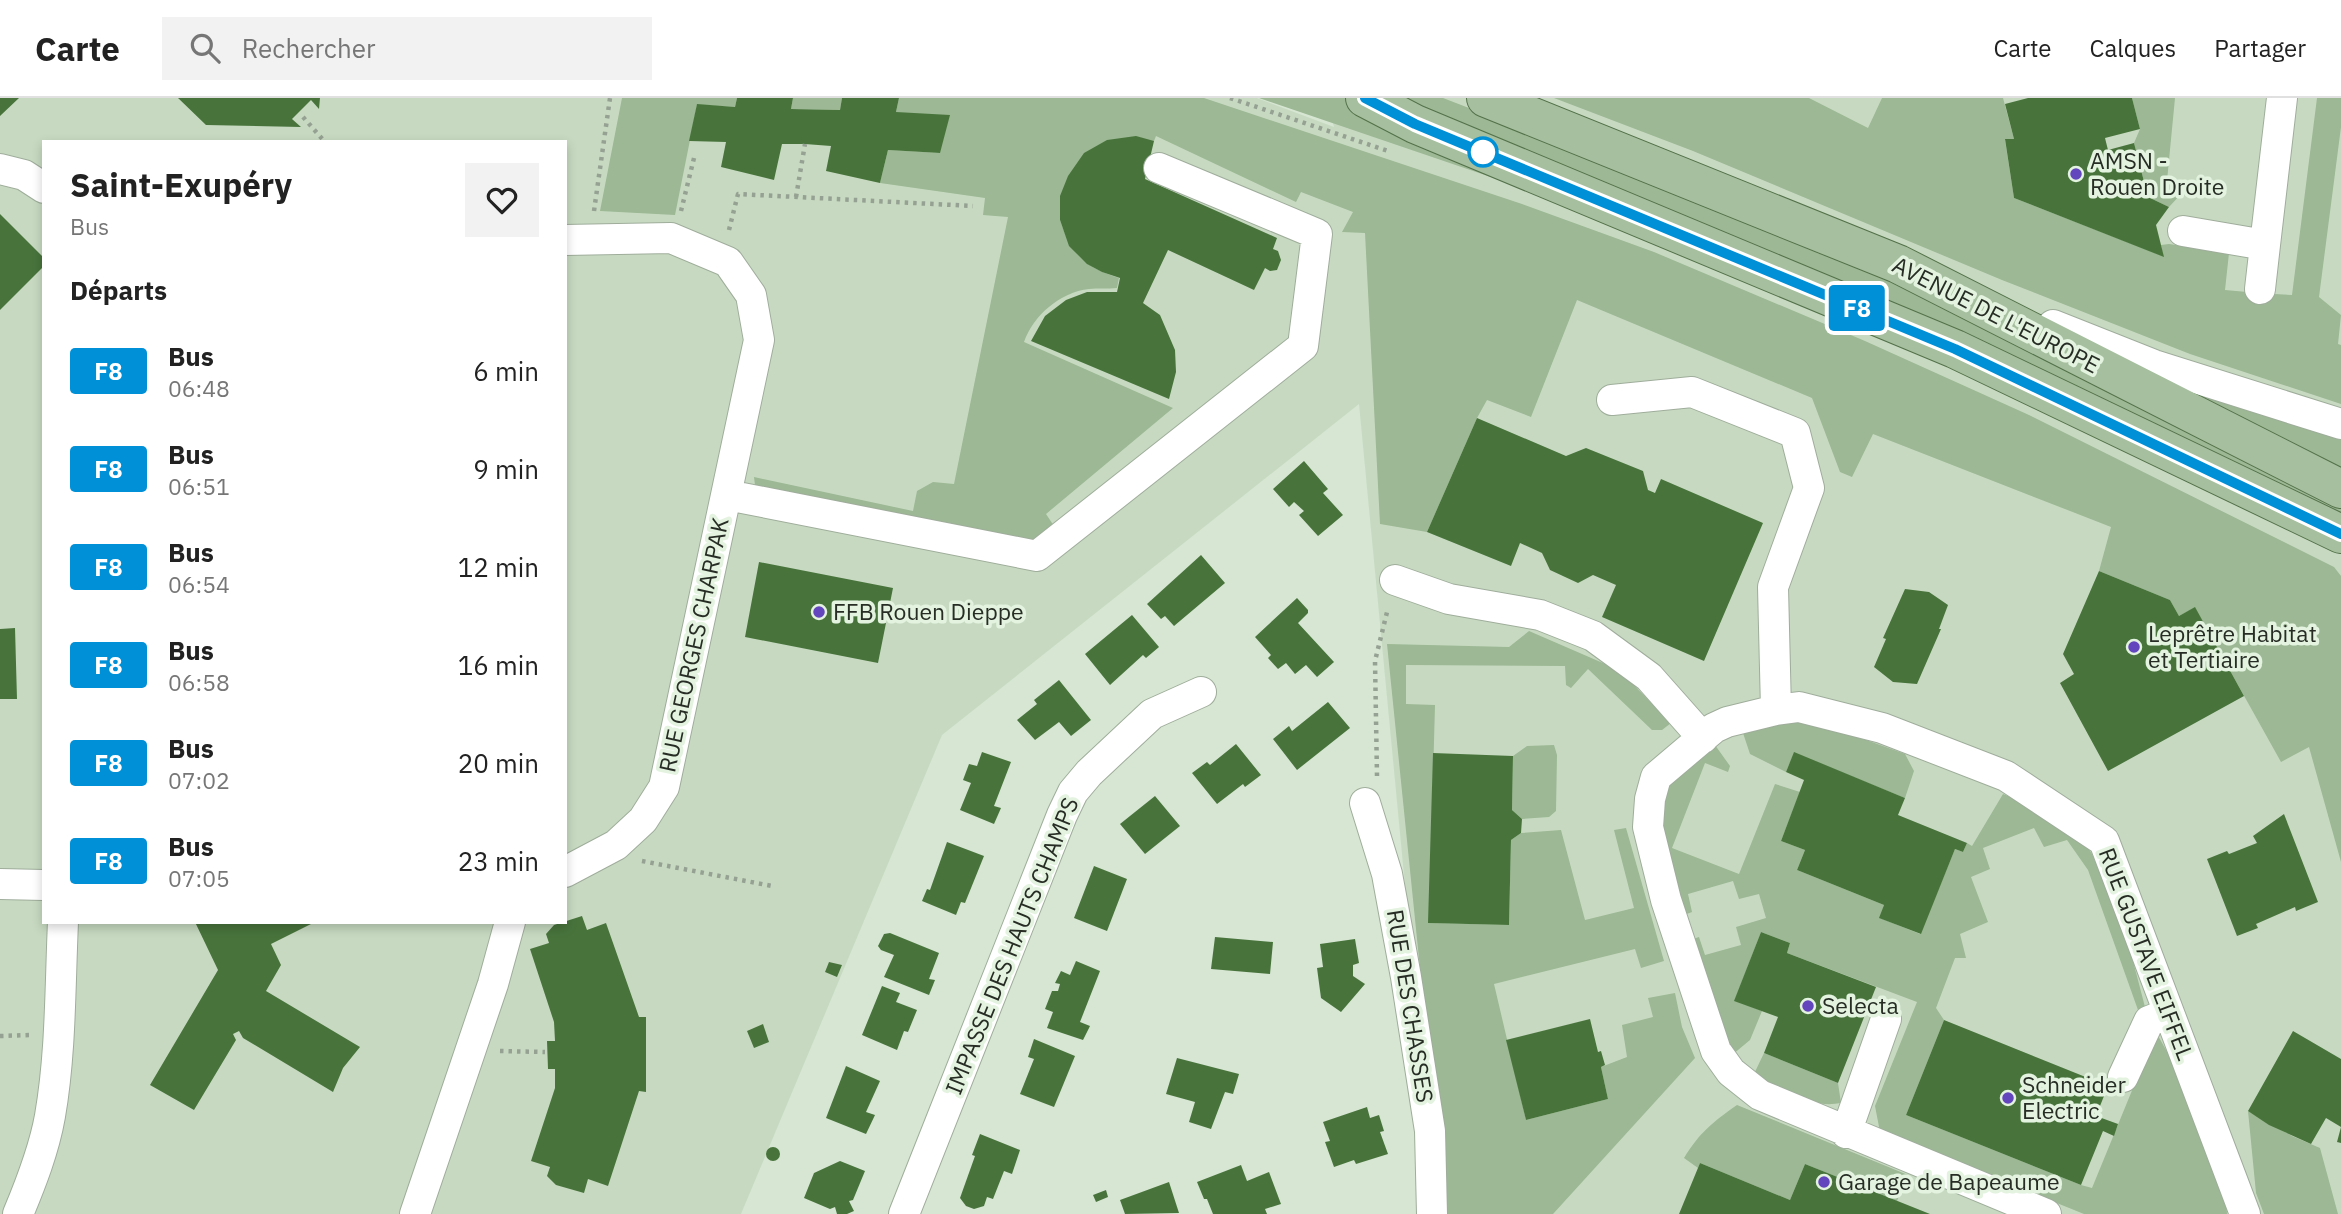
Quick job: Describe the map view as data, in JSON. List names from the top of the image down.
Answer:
{
  "streets": {
    "main road": ["AVENUE DE L'EUROPE"],
    "street": [
      "RUE GEORGES CHARPAK",
      "IMPASSE DES HAUTS CHAMPS",
      "RUE GUSTAVE EIFFEL",
      "RUE DES CHASSES"
    ]
  },
  "places": [
    "AMSN - Rouen Droite",
    "FFB Rouen Dieppe",
    "Leprêtre Habitat et Tertiaire",
    "Selecta",
    "Schneider Electric",
    "Garage de Bapeaume"
  ],
  "lines": ["bus line F8"],
  "page": {
    "header": "Carte",
    "search": "Rechercher",
    "nav": ["Carte", "Calques", "Partager"],
    "on_map": "F8",
    "heading": [
      ["Saint-Exupéry", "Bus"],
      "Départs"
    ],
    "list": [
      {
        "mark": "F8",
        "name": "Bus",
        "note": "06:48",
        "value": "6 min"
      },
      {
        "mark": "F8",
        "name": "Bus",
        "note": "06:51",
        "value": "9 min"
      },
      {
        "mark": "F8",
        "name": "Bus",
        "note": "06:54",
        "value": "12 min"
      },
      {
        "mark": "F8",
        "name": "Bus",
        "note": "06:58",
        "value": "16 min"
      },
      {
        "mark": "F8",
        "name": "Bus",
        "note": "07:02",
        "value": "20 min"
      },
      {
        "mark": "F8",
        "name": "Bus",
        "note": "07:05",
        "value": "23 min"
      }
    ]
  }
}
